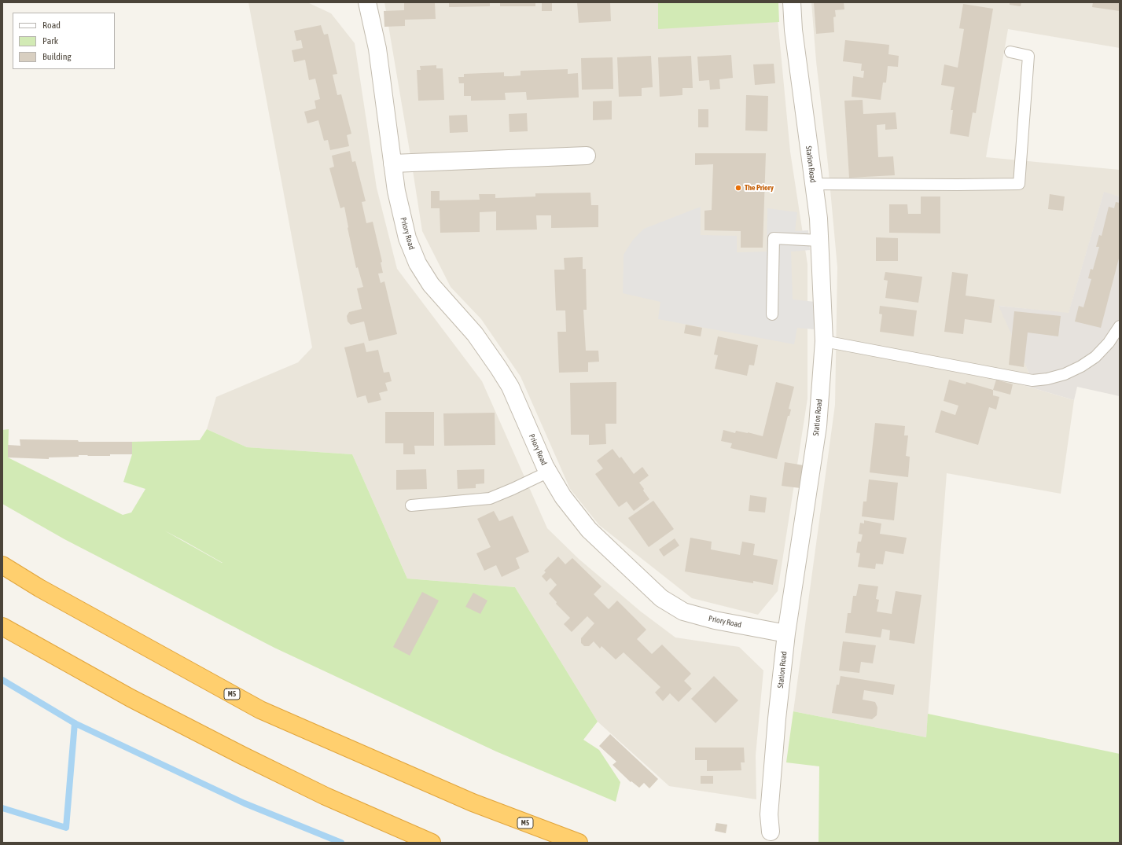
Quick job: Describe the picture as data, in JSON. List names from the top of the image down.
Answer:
{
  "streets": {
    "highway": ["M5"],
    "street": ["Station Road", "Priory Road"]
  },
  "crossings": [
    ["Station Road", "Priory Road"]
  ],
  "places": ["The Priory"],
  "legend": ["Road", "Park", "Building"]
}
